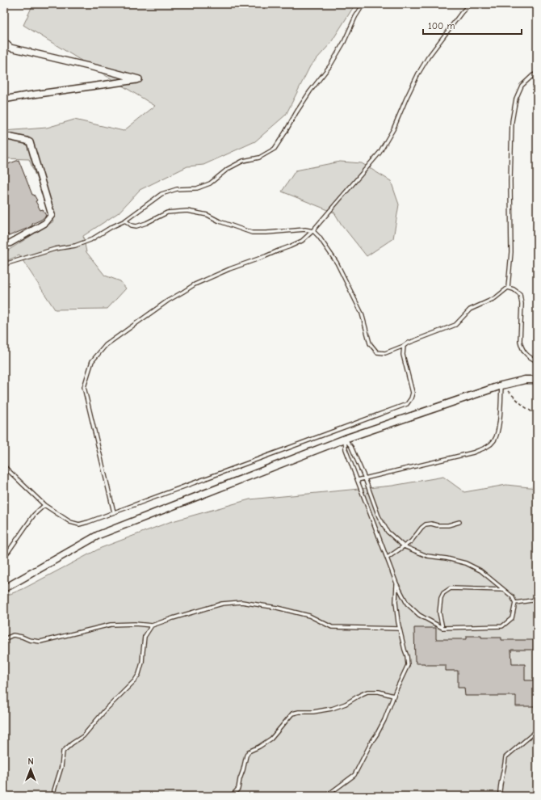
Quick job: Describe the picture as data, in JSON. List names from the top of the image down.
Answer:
{
  "scale_bar": "100 m",
  "north": "top"
}
